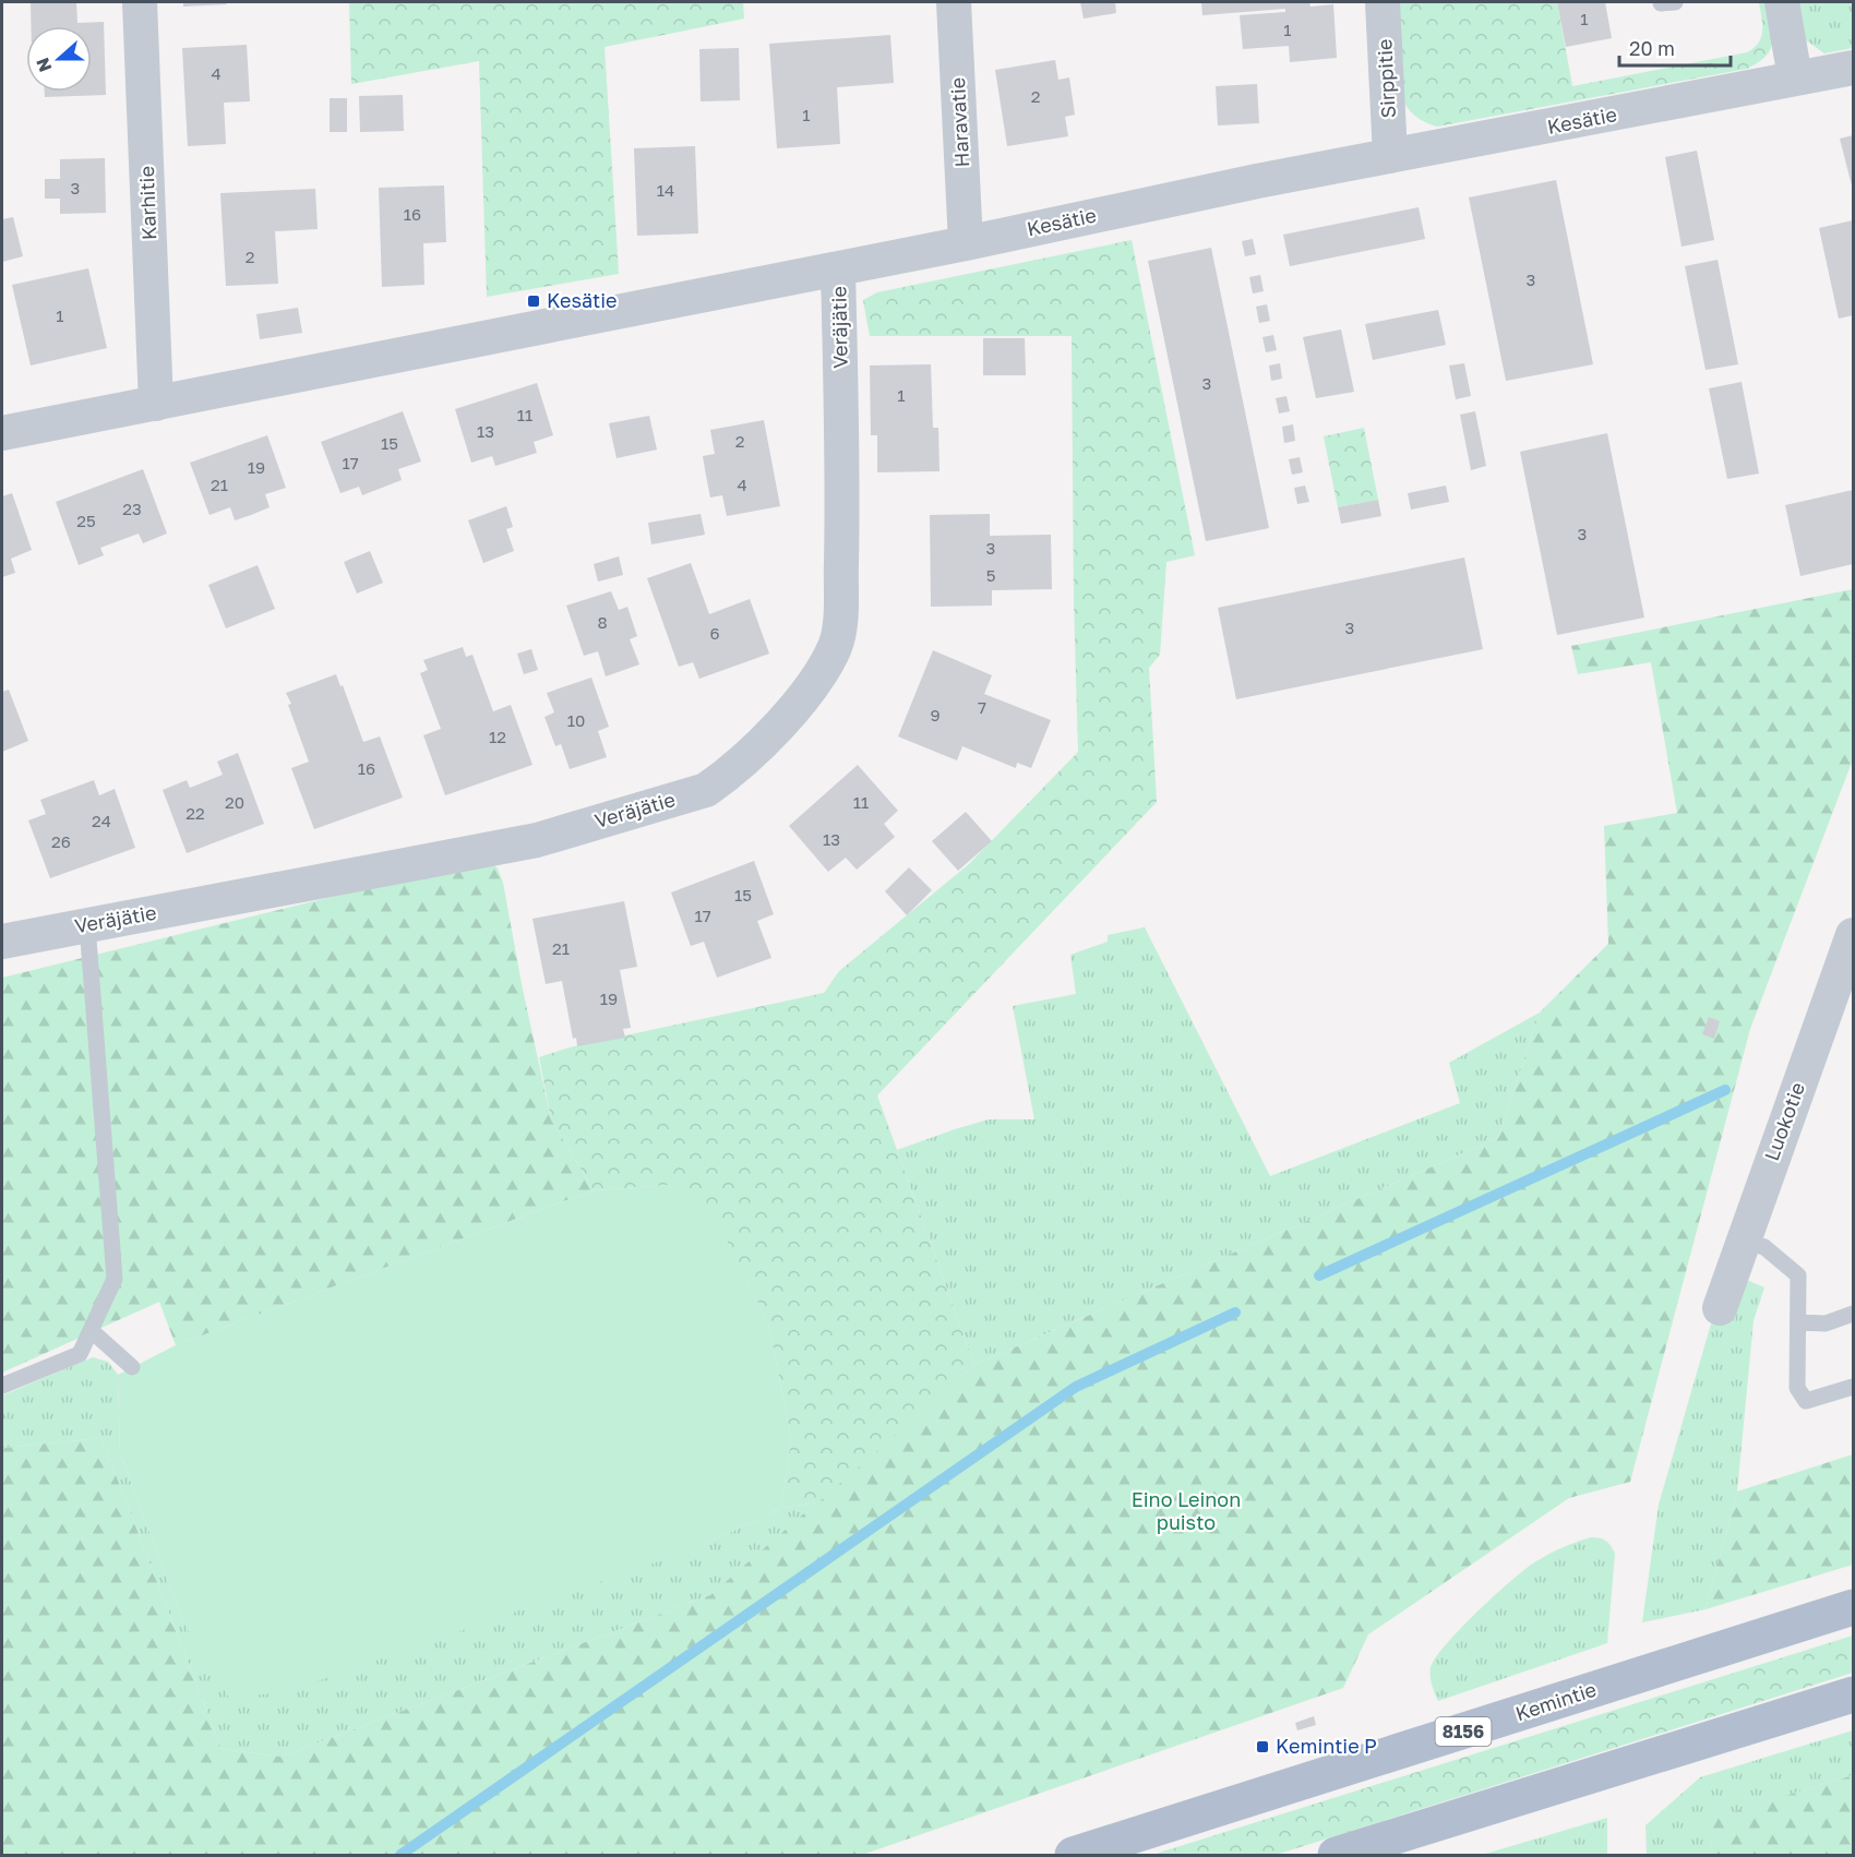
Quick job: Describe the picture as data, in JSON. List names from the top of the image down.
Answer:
{
  "streets": {
    "main road": ["Kemintie", "8156"],
    "street": [
      "Sirppitie",
      "Kesätie",
      "Haravatie",
      "Karhitie",
      "Veräjätie",
      "Luokotie"
    ]
  },
  "crossings": [
    ["Sirppitie", "Kesätie"],
    ["Kesätie", "Haravatie"],
    ["Kesätie", "Karhitie"],
    ["Kesätie", "Veräjätie"]
  ],
  "parks": ["Eino Leinon puisto"],
  "places": {
    "transit": ["Kesätie", "Kemintie P"]
  },
  "house_numbers": [
    "1",
    "1",
    "4",
    "2",
    "1",
    "3",
    "14",
    "16",
    "2",
    "3",
    "1",
    "3",
    "1",
    "11",
    "13",
    "2",
    "15",
    "17",
    "19",
    "21",
    "4",
    "23",
    "25",
    "3",
    "3",
    "5",
    "8",
    "3",
    "6",
    "7",
    "9",
    "10",
    "12",
    "16",
    "20",
    "11",
    "22",
    "24",
    "13",
    "26",
    "15",
    "17",
    "21",
    "19"
  ],
  "scale_bar": "20 m",
  "north": "left"
}
